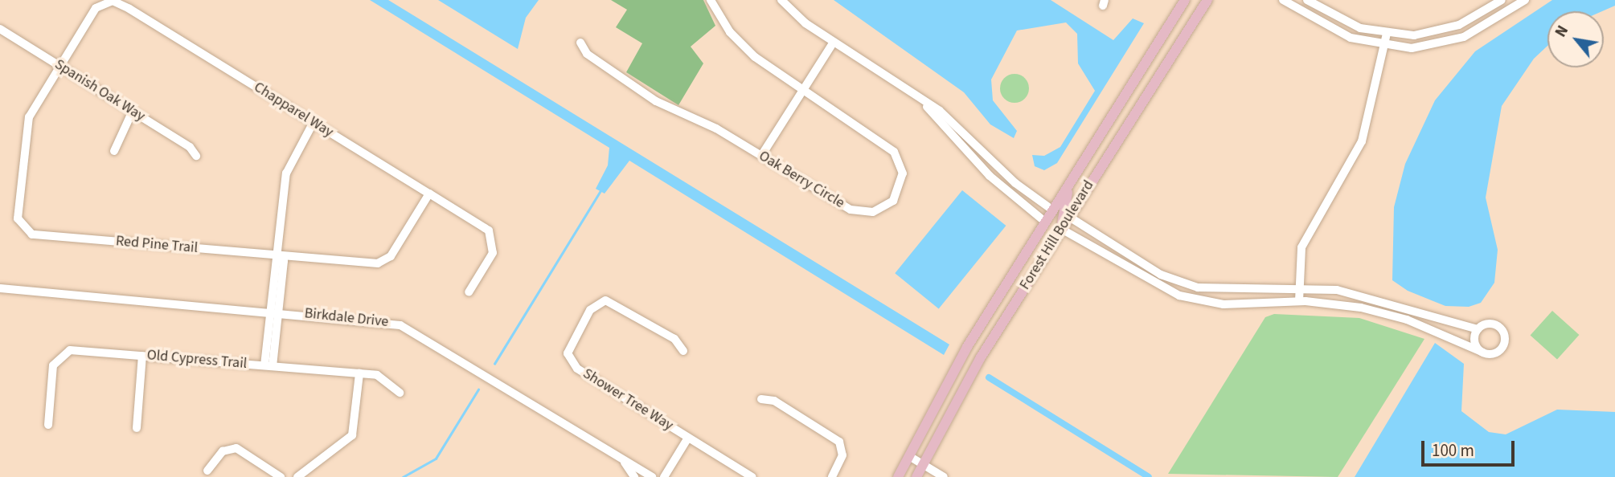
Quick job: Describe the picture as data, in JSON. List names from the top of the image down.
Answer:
{
  "streets": {
    "main road": ["Forest Hill Boulevard"],
    "street": [
      "Spanish Oak Way",
      "Chapparel Way",
      "Oak Berry Circle",
      "Red Pine Trail",
      "Birkdale Drive",
      "Old Cypress Trail",
      "Shower Tree Way"
    ]
  },
  "crossings": [
    ["Spanish Oak Way", "Chapparel Way"],
    ["Spanish Oak Way", "Red Pine Trail"],
    ["Chapparel Way", "Red Pine Trail"]
  ],
  "scale_bar": "100 m",
  "north": "top left"
}
